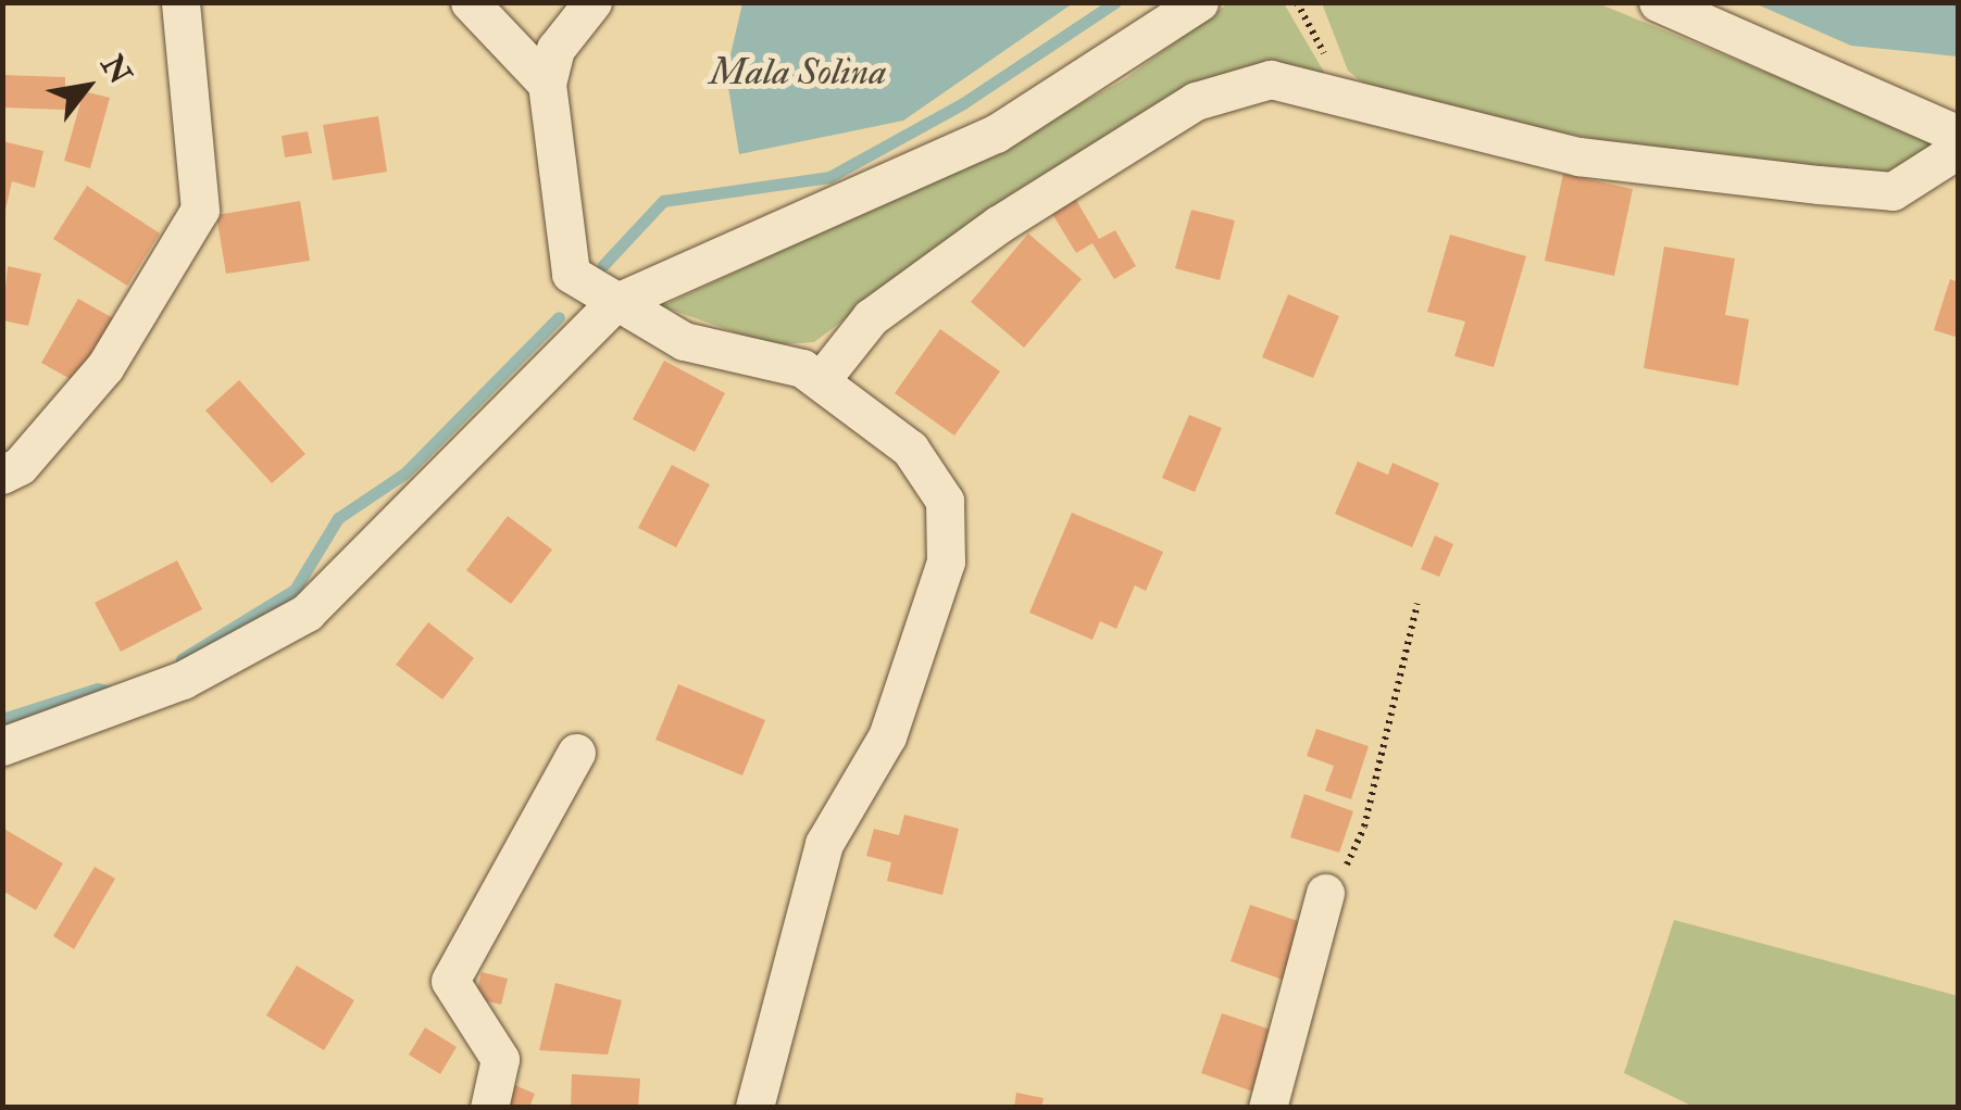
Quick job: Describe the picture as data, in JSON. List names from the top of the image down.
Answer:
{
  "water": ["Mala Solina"],
  "north": "top right"
}
